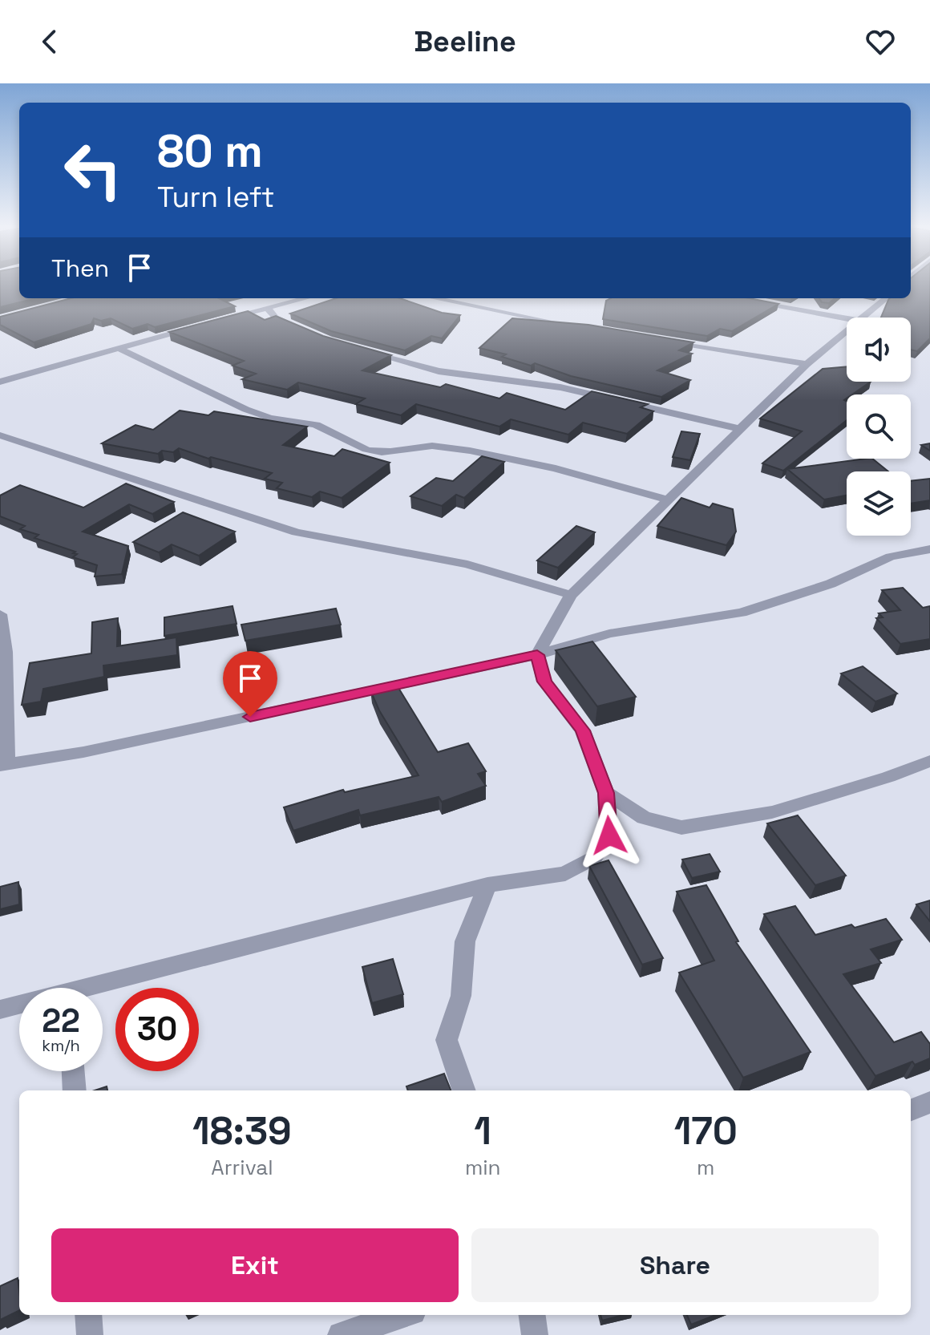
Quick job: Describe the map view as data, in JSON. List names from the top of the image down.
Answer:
{
  "page": {
    "header": "Beeline",
    "turn": ["80 m", "Turn left"],
    "then": "Then",
    "speed": "22 km/h",
    "limit": "30",
    "eta": [
      "18:39",
      "Arrival",
      "1",
      "min",
      "170",
      "m"
    ],
    "buttons": ["Exit", "Share"]
  }
}
